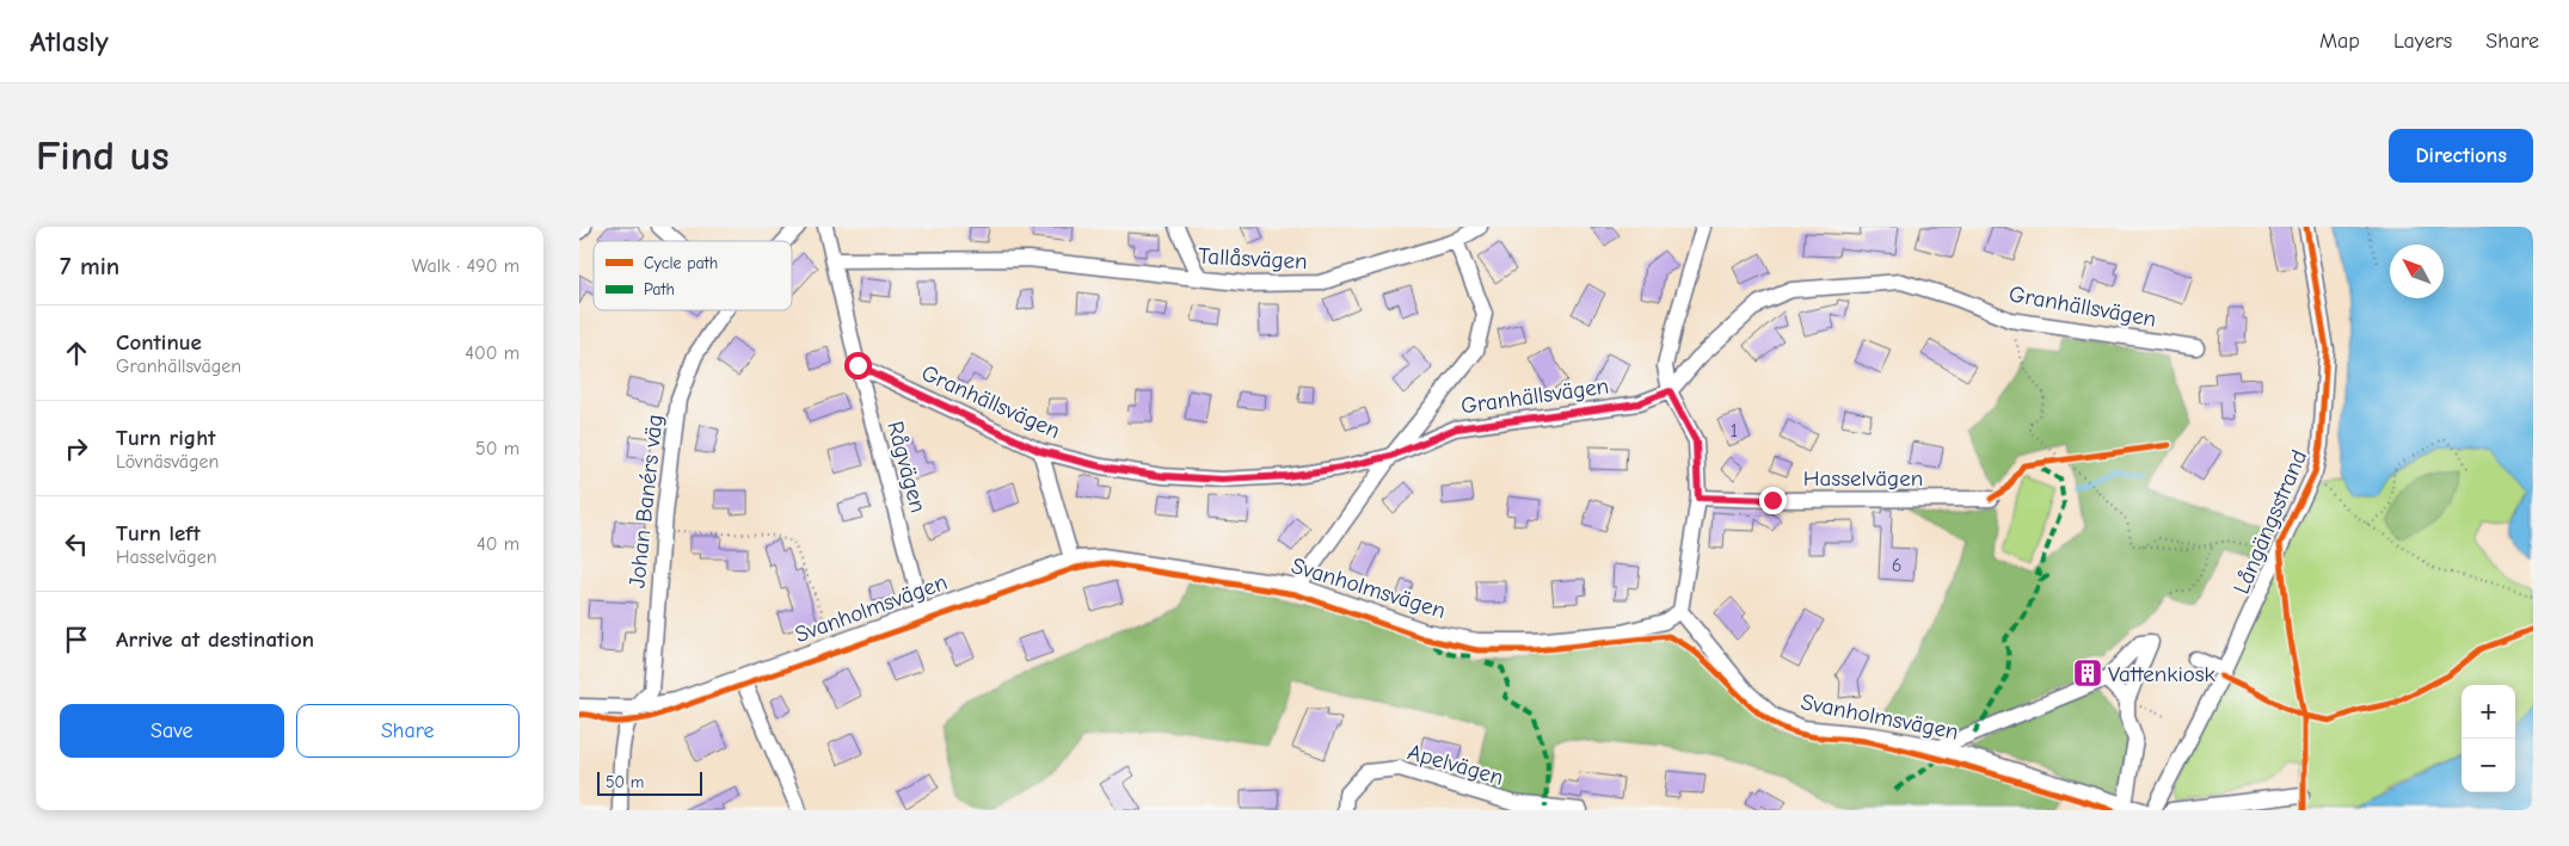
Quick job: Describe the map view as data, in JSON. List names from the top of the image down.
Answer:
{
  "streets": {
    "street": [
      "Tallåsvägen",
      "Granhällsvägen",
      "Rågvägen",
      "Hasselvägen",
      "Johan Banérs väg",
      "Långängsstrand",
      "Svanholmsvägen",
      "Apelvägen"
    ]
  },
  "crossings": [
    ["Tallåsvägen", "Rågvägen"],
    ["Granhällsvägen", "Rågvägen"],
    ["Rågvägen", "Svanholmsvägen"],
    ["Johan Banérs väg", "Svanholmsvägen"]
  ],
  "places": {
    "building": ["Vattenkiosk"]
  },
  "house_numbers": ["1", "6"],
  "legend": ["Cycle path", "Path"],
  "scale_bar": "50 m",
  "north": "top left",
  "page": {
    "header": "Atlasly",
    "nav": ["Map", "Layers", "Share"],
    "buttons": [
      "Directions",
      ["Save", "Share"]
    ],
    "title": "Find us",
    "heading": ["7 min", "Walk · 490 m"],
    "list": [
      ["Continue", "Granhällsvägen", "400 m"],
      ["Turn right", "Lövnäsvägen", "50 m"],
      ["Turn left", "Hasselvägen", "40 m"],
      "Arrive at destination"
    ],
    "map_buttons": ["+", "−"],
    "scale": "50 m"
  }
}
